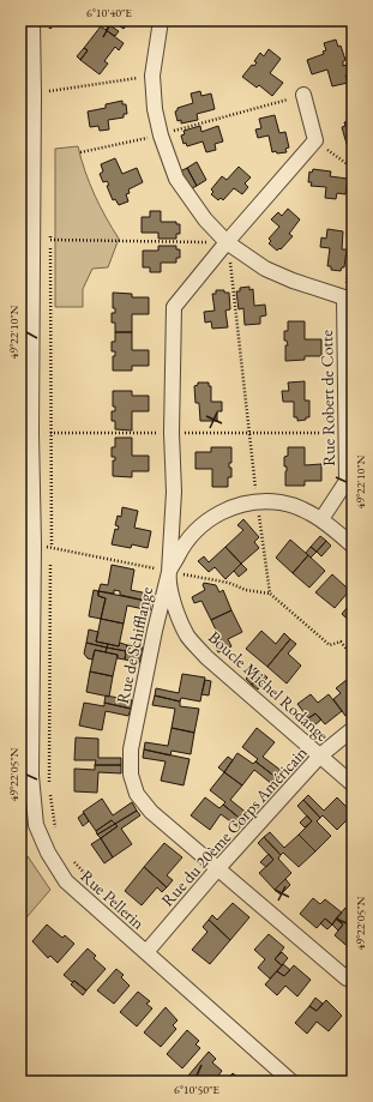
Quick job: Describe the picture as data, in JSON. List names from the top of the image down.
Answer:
{
  "streets": {
    "street": [
      "Rue Robert de Cotte",
      "Rue de Schifflange",
      "Boucle Michel Rodange",
      "Rue du 20ème Corps Américain",
      "Rue Pellerin"
    ]
  },
  "crossings": [
    ["Rue de Schifflange", "Boucle Michel Rodange"],
    ["Rue de Schifflange", "Rue du 20ème Corps Américain"],
    ["Boucle Michel Rodange", "Rue du 20ème Corps Américain"],
    ["Rue du 20ème Corps Américain", "Rue Pellerin"]
  ],
  "coordinates": [
    "6°10'40\"E",
    "49°22'10\"N",
    "49°22'05\"N",
    "6°10'50\"E"
  ]
}
